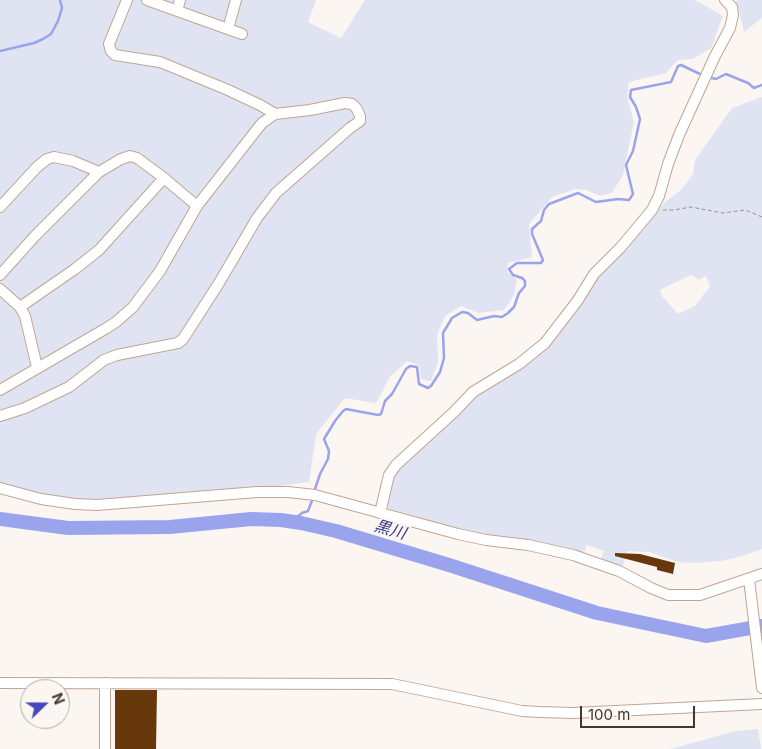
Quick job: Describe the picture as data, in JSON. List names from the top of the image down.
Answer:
{
  "water": ["黒川"],
  "scale_bar": "100 m",
  "north": "right"
}
